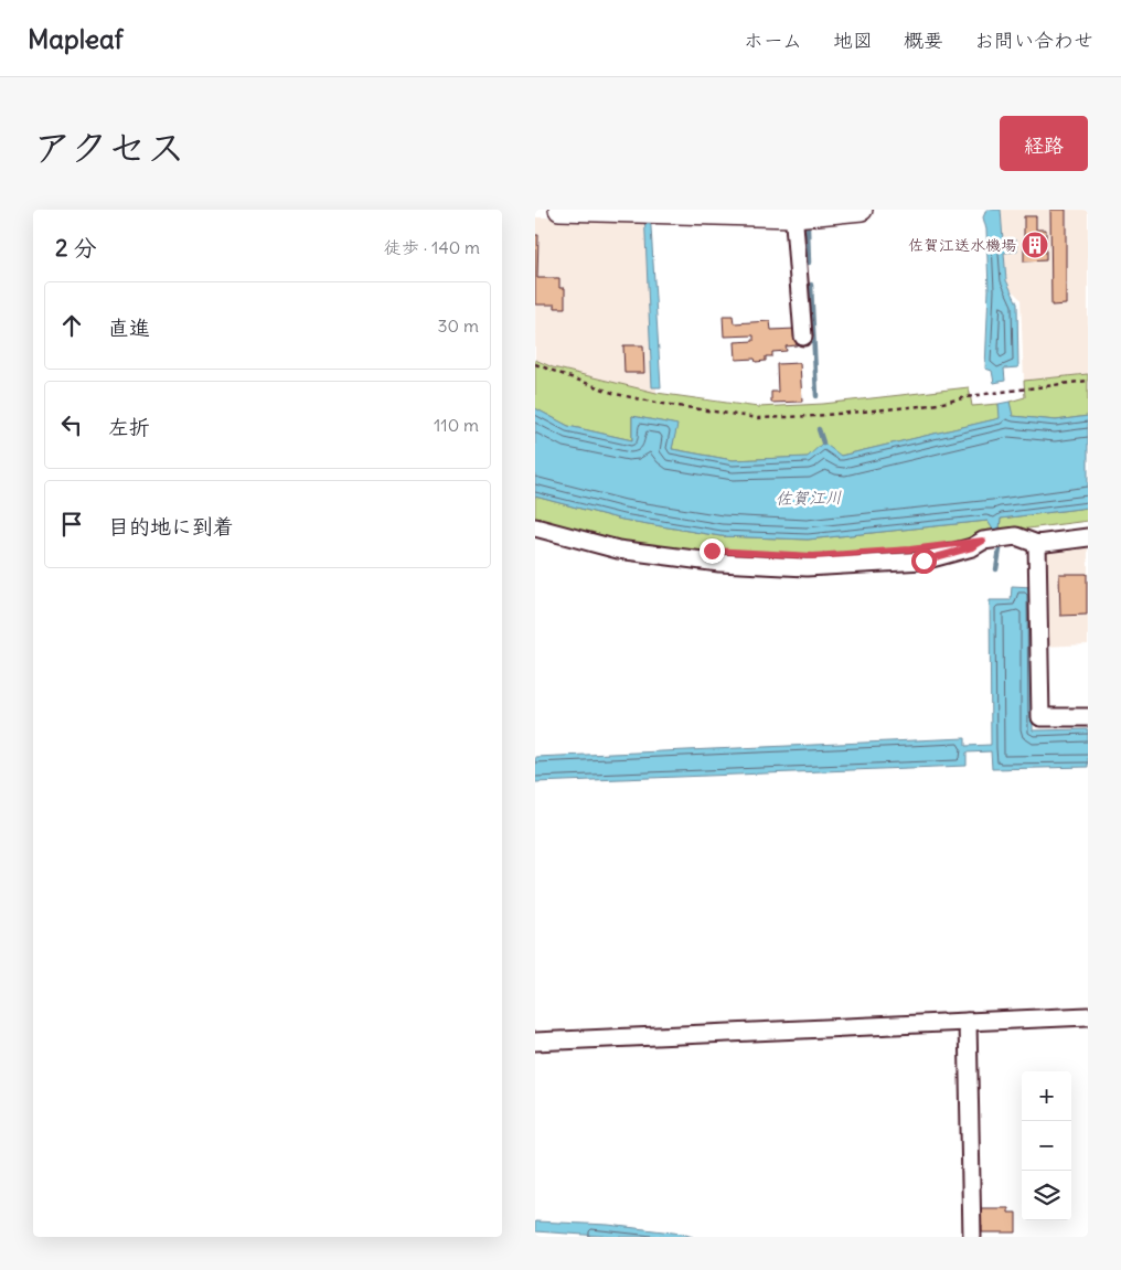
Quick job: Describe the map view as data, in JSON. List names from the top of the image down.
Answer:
{
  "water": ["佐賀江川"],
  "places": {
    "building": ["佐賀江送水機場"]
  },
  "page": {
    "header": "Mapleaf",
    "nav": [
      "ホーム",
      "地図",
      "概要",
      "お問い合わせ"
    ],
    "title": "アクセス",
    "buttons": "経路",
    "heading": ["2 分", "徒歩 · 140 m"],
    "list": [
      ["直進", "30 m"],
      ["左折", "110 m"],
      "目的地に到着"
    ],
    "map_buttons": ["+", "−"]
  }
}
